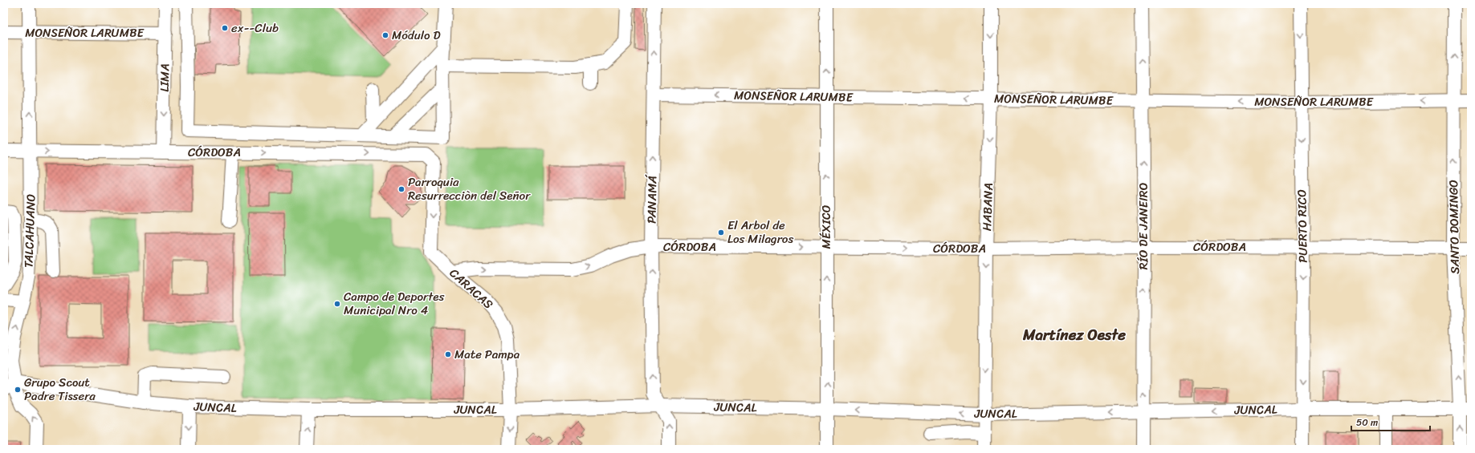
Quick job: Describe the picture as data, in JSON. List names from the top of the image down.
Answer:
{
  "streets": {
    "street": [
      "MONSEÑOR LARUMBE",
      "LIMA",
      "CÓRDOBA",
      "PANAMÁ",
      "HABANA",
      "RÍO DE JANEIRO",
      "PUERTO RICO",
      "MÉXICO",
      "SANTO DOMINGO",
      "TALCAHUANO",
      "CARACAS",
      "JUNCAL"
    ]
  },
  "crossings": [
    ["MONSEÑOR LARUMBE", "LIMA"],
    ["MONSEÑOR LARUMBE", "PANAMÁ"],
    ["MONSEÑOR LARUMBE", "HABANA"],
    ["MONSEÑOR LARUMBE", "RÍO DE JANEIRO"],
    ["MONSEÑOR LARUMBE", "PUERTO RICO"],
    ["MONSEÑOR LARUMBE", "MÉXICO"],
    ["MONSEÑOR LARUMBE", "SANTO DOMINGO"],
    ["MONSEÑOR LARUMBE", "TALCAHUANO"],
    ["LIMA", "CÓRDOBA"],
    ["CÓRDOBA", "PANAMÁ"],
    ["CÓRDOBA", "HABANA"],
    ["CÓRDOBA", "RÍO DE JANEIRO"],
    ["CÓRDOBA", "PUERTO RICO"],
    ["CÓRDOBA", "MÉXICO"],
    ["CÓRDOBA", "SANTO DOMINGO"],
    ["CÓRDOBA", "TALCAHUANO"],
    ["CÓRDOBA", "CARACAS"],
    ["PANAMÁ", "JUNCAL"],
    ["HABANA", "JUNCAL"],
    ["RÍO DE JANEIRO", "JUNCAL"],
    ["PUERTO RICO", "JUNCAL"],
    ["MÉXICO", "JUNCAL"],
    ["SANTO DOMINGO", "JUNCAL"],
    ["TALCAHUANO", "JUNCAL"],
    ["CARACAS", "JUNCAL"]
  ],
  "one_way": [
    "MONSEÑOR LARUMBE",
    "LIMA",
    "CÓRDOBA",
    "PANAMÁ",
    "HABANA",
    "RÍO DE JANEIRO",
    "PUERTO RICO",
    "MÉXICO",
    "SANTO DOMINGO",
    "TALCAHUANO",
    "CARACAS"
  ],
  "districts": ["Martínez Oeste"],
  "places": [
    "ex--Club",
    "Módulo D",
    "Parroquia Resurrecciòn del Señor",
    "El Arbol de Los Milagros",
    "Campo de Deportes Municipal Nro 4",
    "Mate Pampa",
    "Grupo Scout Padre Tissera"
  ],
  "scale_bar": "50 m"
}
